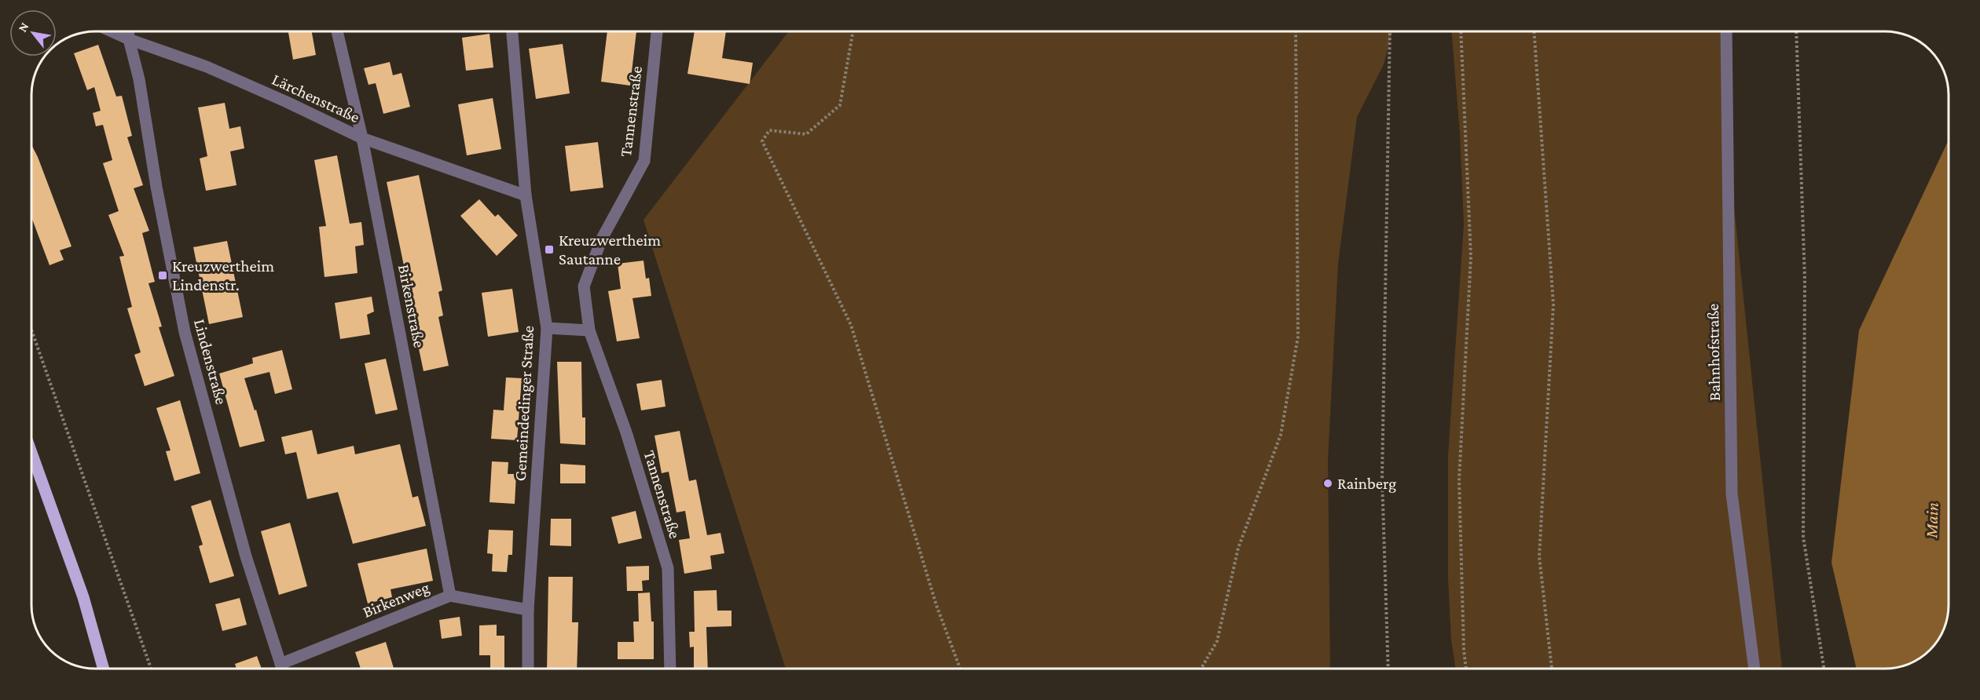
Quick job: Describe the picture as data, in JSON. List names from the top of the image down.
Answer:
{
  "streets": {
    "street": [
      "Lärchenstraße",
      "Tannenstraße",
      "Birkenstraße",
      "Bahnhofstraße",
      "Lindenstraße",
      "Gemeindedinger Straße",
      "Birkenweg"
    ]
  },
  "crossings": [
    ["Lärchenstraße", "Birkenstraße"],
    ["Lärchenstraße", "Lindenstraße"],
    ["Lärchenstraße", "Gemeindedinger Straße"],
    ["Birkenstraße", "Birkenweg"],
    ["Gemeindedinger Straße", "Birkenweg"]
  ],
  "water": ["Main"],
  "places": {
    "transit": ["Kreuzwertheim Sautanne", "Kreuzwertheim Lindenstr."],
    "other": ["Rainberg"]
  },
  "north": "top left"
}
